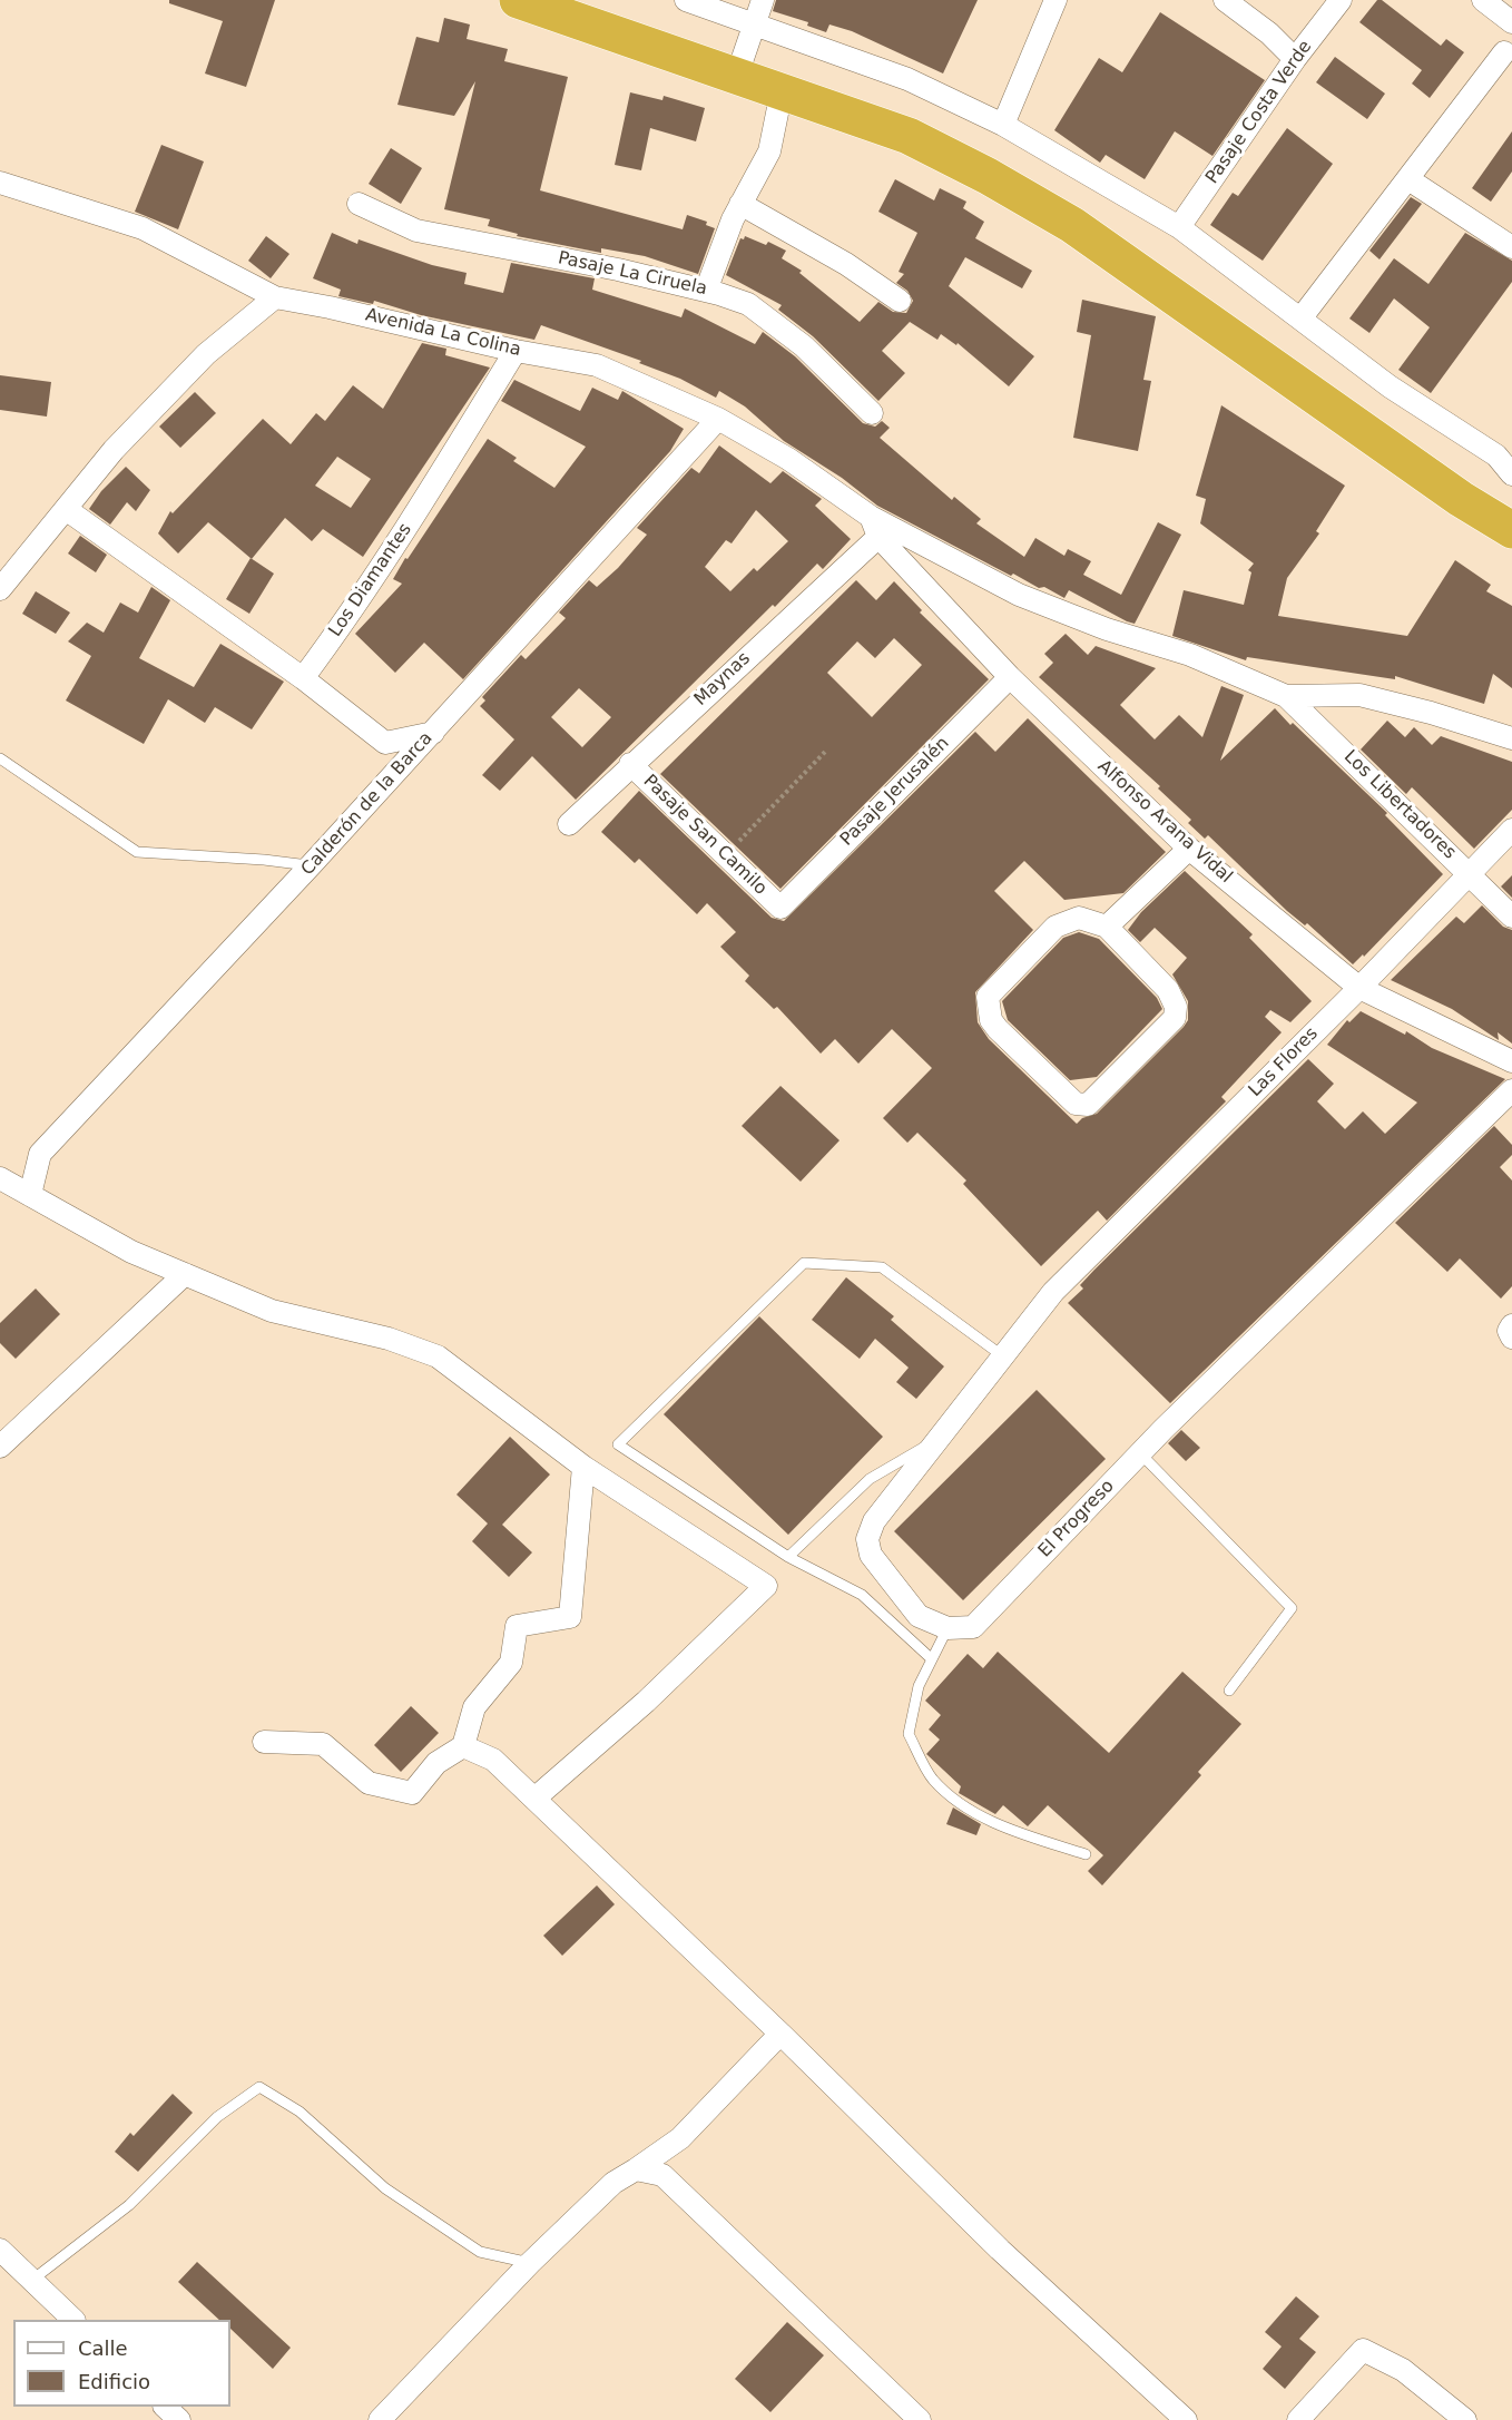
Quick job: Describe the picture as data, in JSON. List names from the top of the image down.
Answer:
{
  "streets": {
    "street": [
      "Pasaje Costa Verde",
      "Pasaje La Ciruela",
      "Avenida La Colina",
      "Los Diamantes",
      "Maynas",
      "Pasaje Jerusalén",
      "Calderón de la Barca",
      "Los Libertadores",
      "Alfonso Arana Vidal",
      "Pasaje San Camilo",
      "Las Flores",
      "El Progreso"
    ]
  },
  "crossings": [
    ["Avenida La Colina", "Los Diamantes"],
    ["Avenida La Colina", "Maynas"],
    ["Avenida La Colina", "Calderón de la Barca"],
    ["Avenida La Colina", "Alfonso Arana Vidal"],
    ["Maynas", "Alfonso Arana Vidal"],
    ["Maynas", "Pasaje San Camilo"],
    ["Pasaje Jerusalén", "Alfonso Arana Vidal"],
    ["Pasaje Jerusalén", "Pasaje San Camilo"],
    ["Los Libertadores", "Las Flores"],
    ["Alfonso Arana Vidal", "Las Flores"]
  ],
  "legend": ["Calle", "Edificio"]
}
